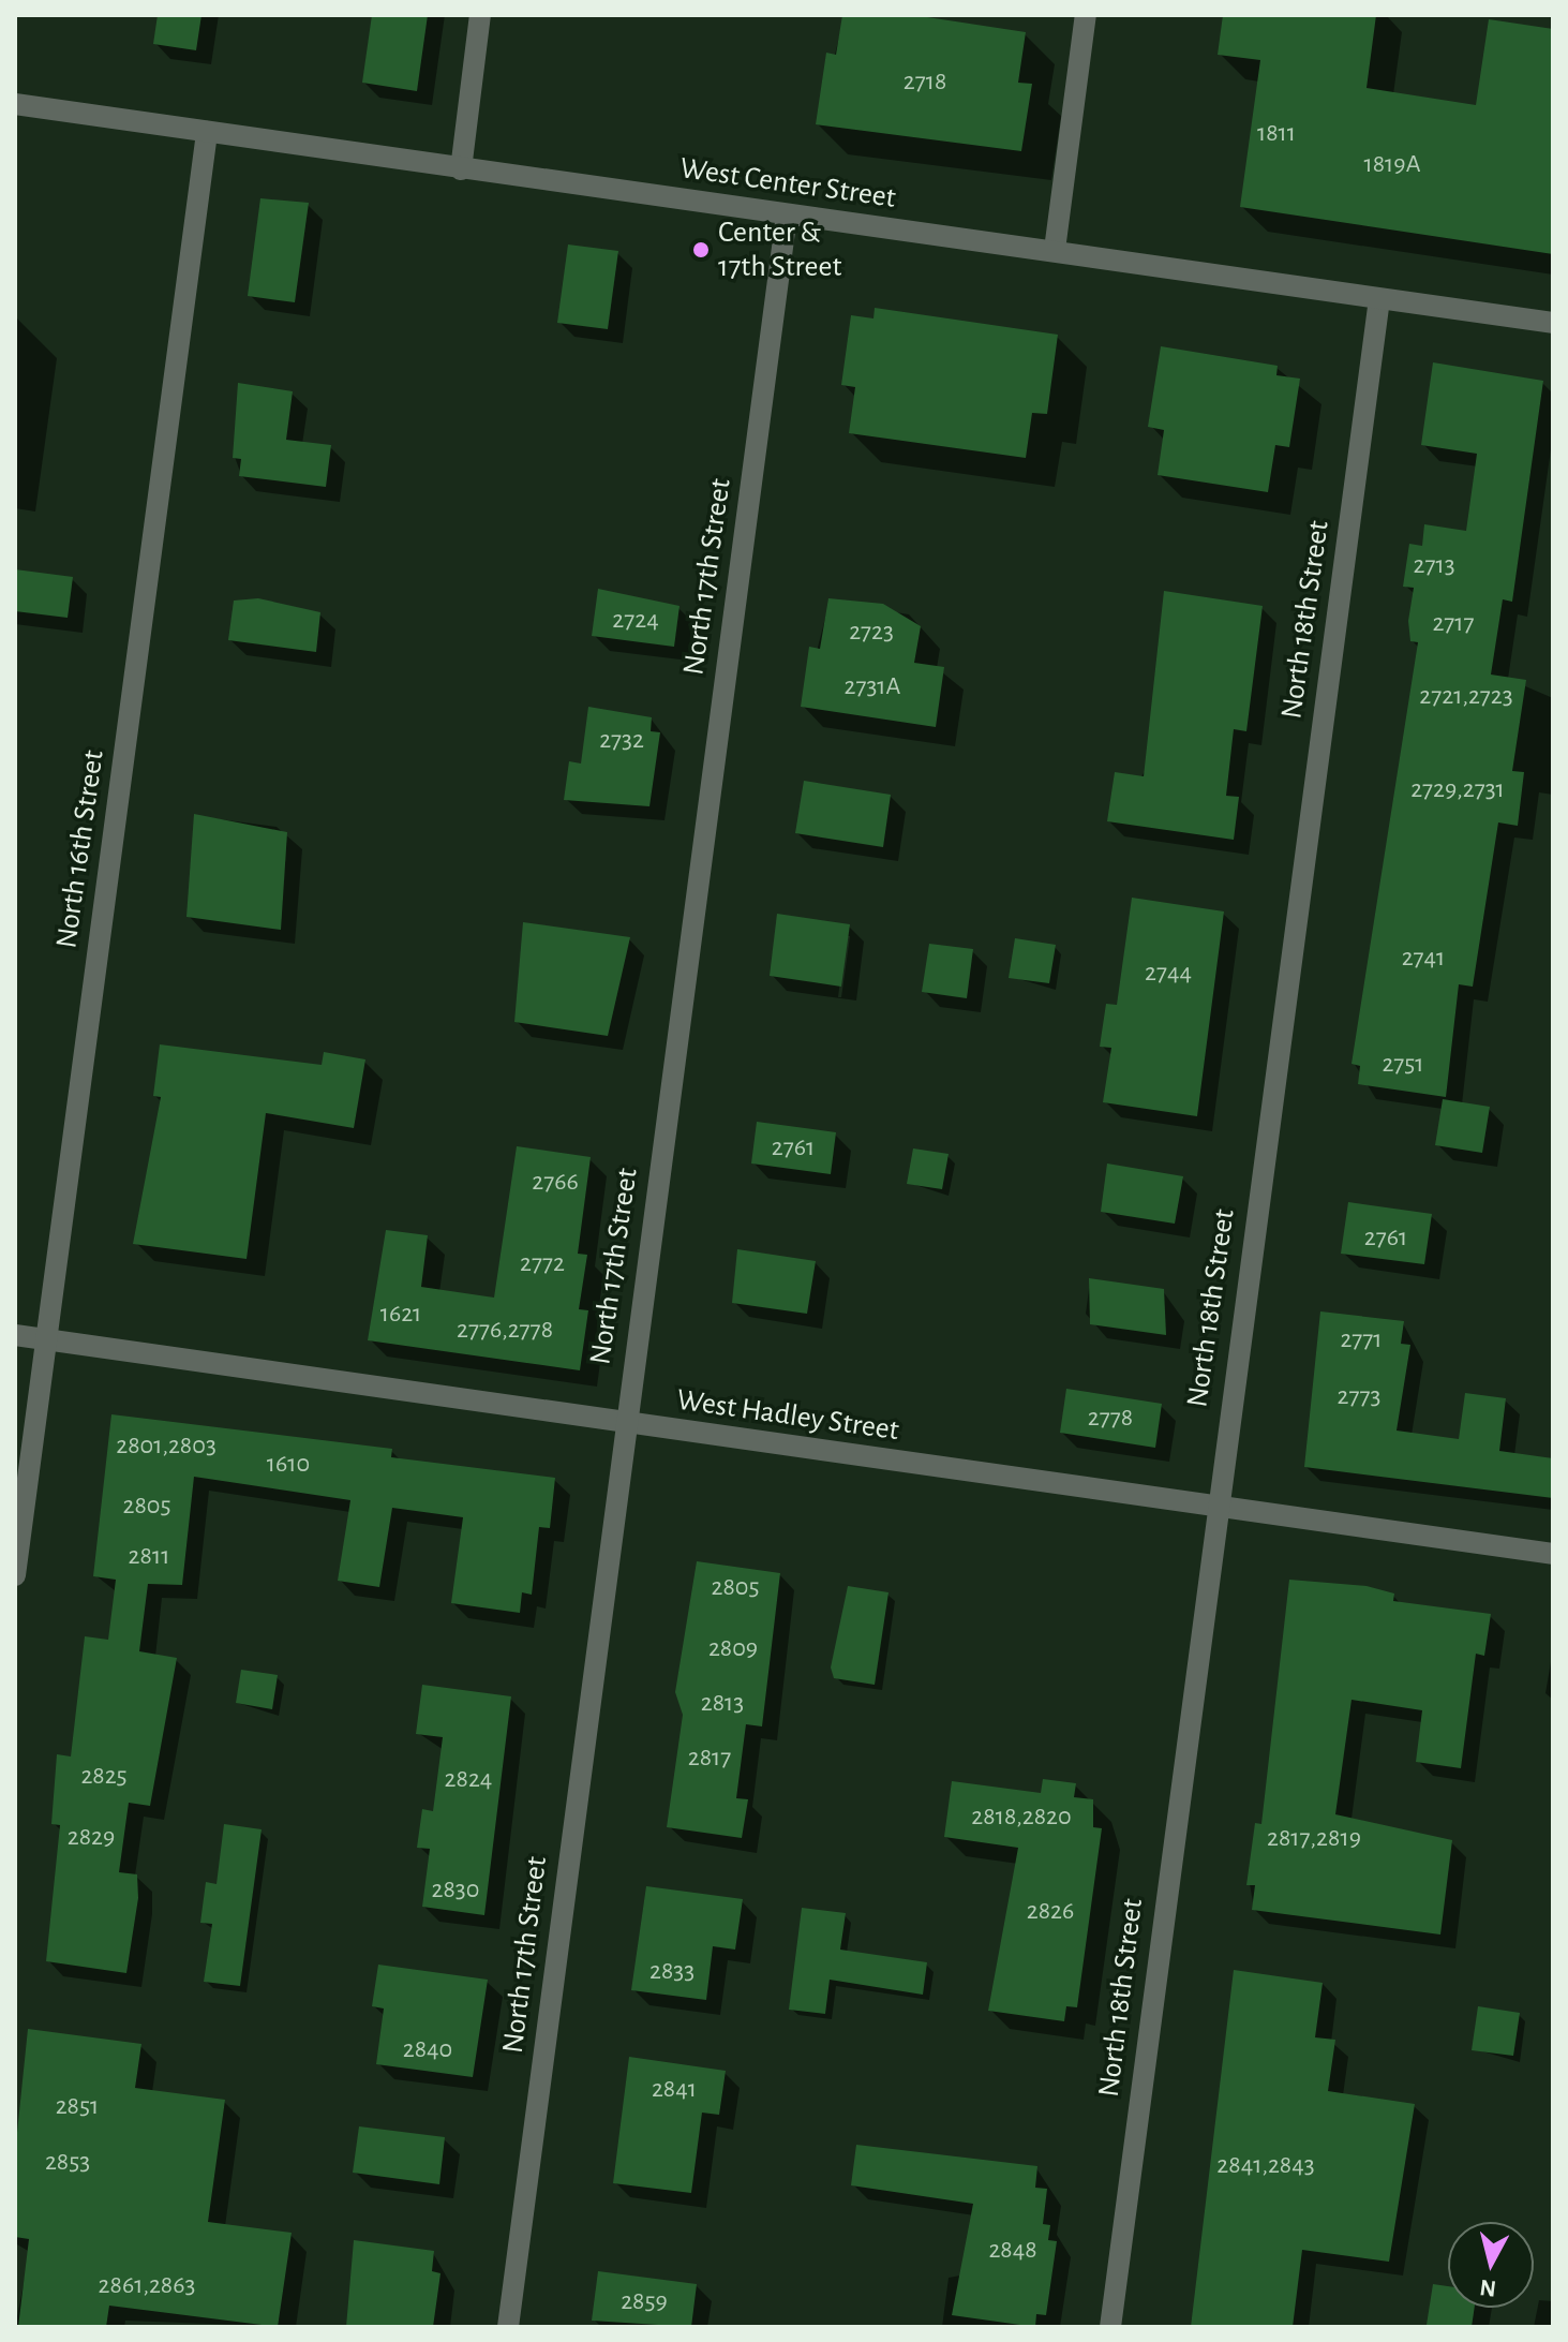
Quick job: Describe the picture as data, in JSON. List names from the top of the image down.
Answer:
{
  "streets": {
    "street": [
      "West Center Street",
      "North 17th Street",
      "North 18th Street",
      "North 16th Street",
      "West Hadley Street"
    ]
  },
  "crossings": [
    ["West Center Street", "North 17th Street"],
    ["West Center Street", "North 18th Street"],
    ["West Center Street", "North 16th Street"],
    ["North 17th Street", "West Hadley Street"],
    ["North 18th Street", "West Hadley Street"],
    ["North 16th Street", "West Hadley Street"]
  ],
  "places": ["Center & 17th Street"],
  "house_numbers": [
    "2718",
    "1811",
    "1819A",
    "2713",
    "2724",
    "2717",
    "2723",
    "2731A",
    "2721,2723",
    "2732",
    "2729,2731",
    "2741",
    "2744",
    "2751",
    "2761",
    "2766",
    "2761",
    "2772",
    "1621",
    "2776,2778",
    "2771",
    "2773",
    "2778",
    "2801,2803",
    "1610",
    "2805",
    "2811",
    "2805",
    "2809",
    "2813",
    "2817",
    "2825",
    "2824",
    "2818,2820",
    "2829",
    "2817,2819",
    "2830",
    "2826",
    "2833",
    "2840",
    "2841",
    "2851",
    "2853",
    "2841,2843",
    "2848",
    "2861,2863",
    "2859"
  ],
  "north": "bottom"
}
